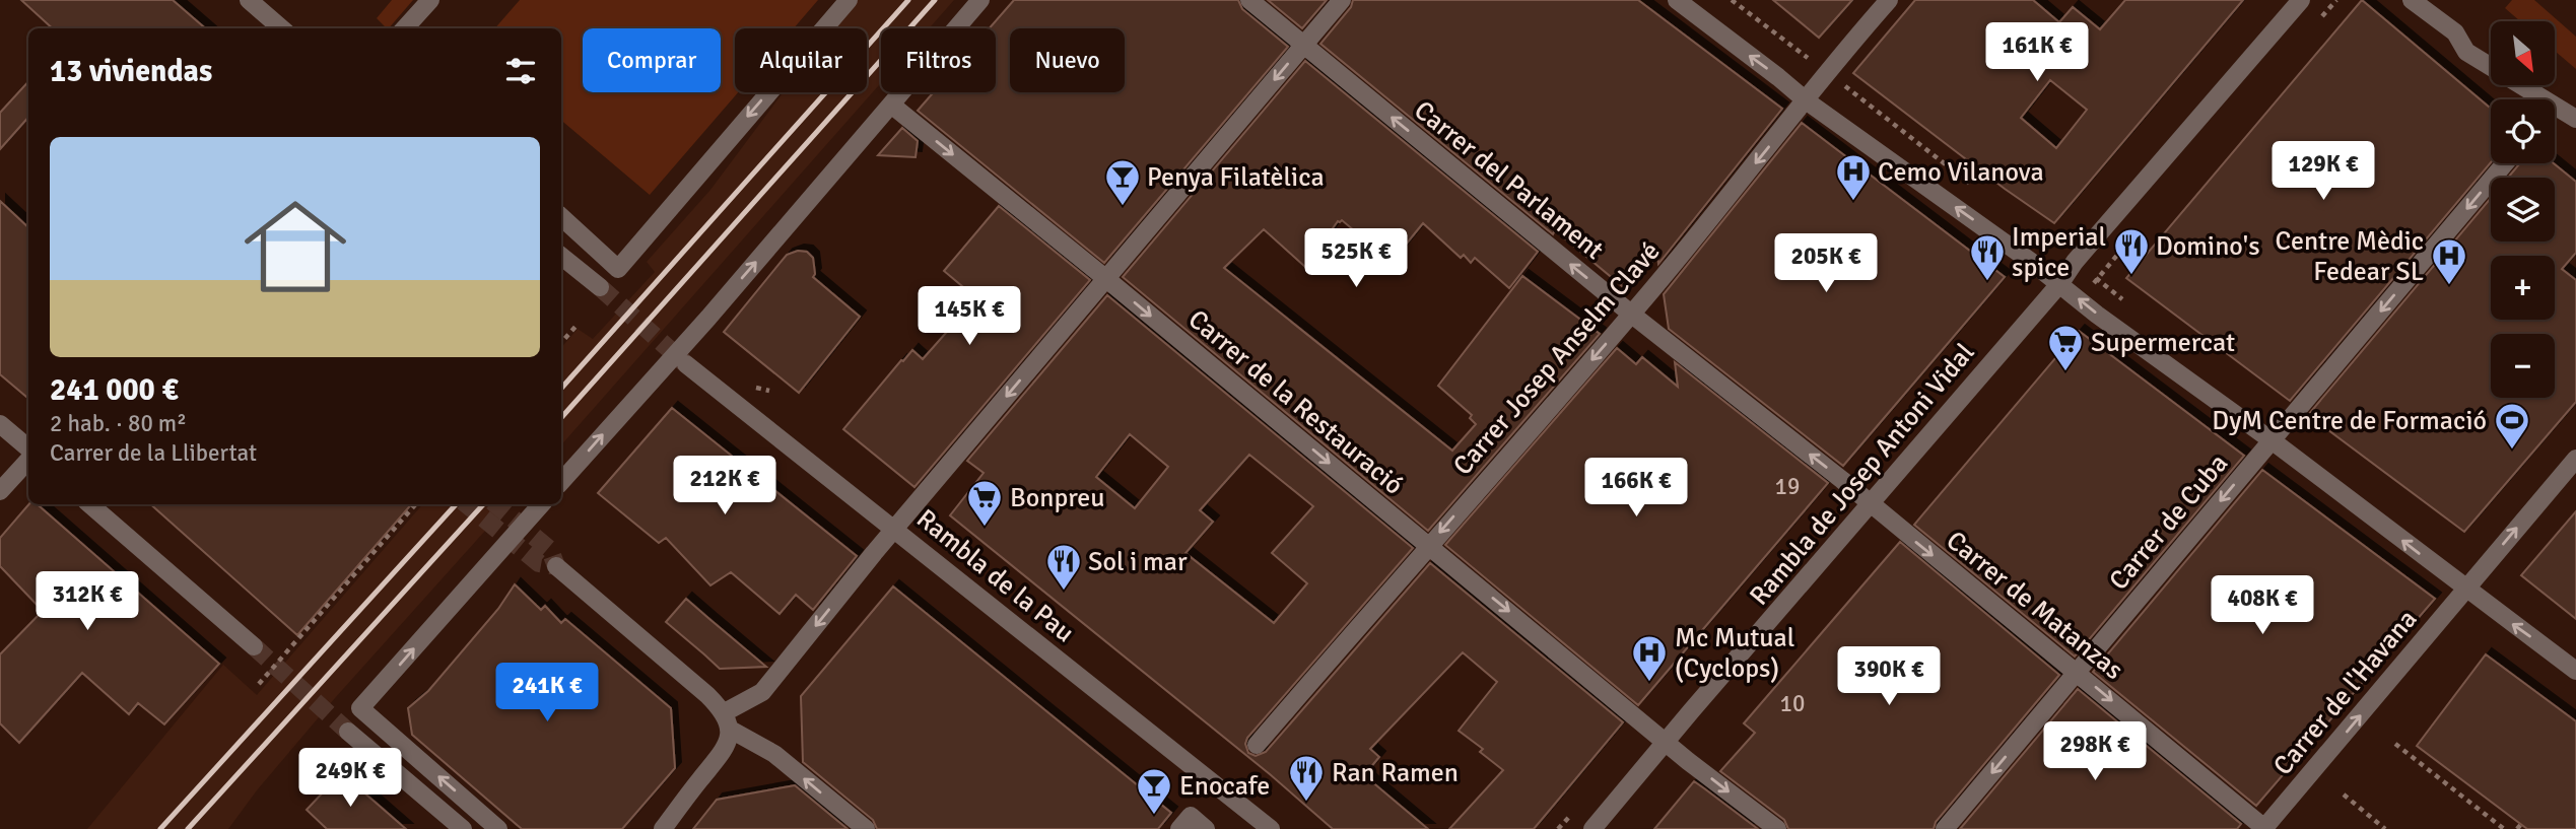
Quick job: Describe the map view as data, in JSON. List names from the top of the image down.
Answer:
{
  "streets": {
    "street": [
      "Carrer del Parlament",
      "Carrer Josep Anselm Clavé",
      "Carrer de la Restauració",
      "Rambla de Josep Antoni Vidal",
      "Carrer de Cuba",
      "Rambla de la Pau",
      "Carrer de Matanzas",
      "Carrer de l'Havana"
    ]
  },
  "crossings": [
    ["Carrer del Parlament", "Carrer Josep Anselm Clavé"],
    ["Carrer del Parlament", "Rambla de Josep Antoni Vidal"],
    ["Carrer del Parlament", "Carrer de Matanzas"],
    ["Carrer Josep Anselm Clavé", "Carrer de la Restauració"],
    ["Carrer de la Restauració", "Rambla de Josep Antoni Vidal"],
    ["Rambla de Josep Antoni Vidal", "Carrer de Matanzas"],
    ["Carrer de Cuba", "Carrer de Matanzas"],
    ["Carrer de Matanzas", "Carrer de l'Havana"]
  ],
  "one_way": [
    "Carrer del Parlament",
    "Carrer Josep Anselm Clavé",
    "Carrer de la Restauració",
    "Carrer de Cuba",
    "Carrer de Matanzas",
    "Carrer de l'Havana"
  ],
  "places": {
    "hospital": ["Cemo Vilanova", "Centre Mèdic Fedear SL", "Mc Mutual (Cyclops)"],
    "bar": ["Penya Filatèlica", "Enocafe"],
    "restaurant": [
      "Domino's",
      "Imperial spice",
      "Sol i mar",
      "Ran Ramen"
    ],
    "supermarket": ["Supermercat", "Bonpreu"],
    "sports": ["DyM Centre de Formació"]
  },
  "house_numbers": ["19", "10"],
  "north": "bottom right",
  "page": {
    "map_buttons": ["+", "−"],
    "price": [
      "161K €",
      "129K €",
      "525K €",
      "205K €",
      "145K €",
      "212K €",
      "166K €",
      "312K €",
      "408K €",
      "390K €",
      "241K €",
      "298K €",
      "249K €"
    ],
    "chip": [
      "Comprar",
      "Alquilar",
      "Filtros",
      "Nuevo"
    ],
    "heading": "13 viviendas",
    "list": [
      {
        "name": "241 000 €",
        "note": "2 hab. · 80 m² · Carrer de la Llibertat"
      }
    ]
  }
}
